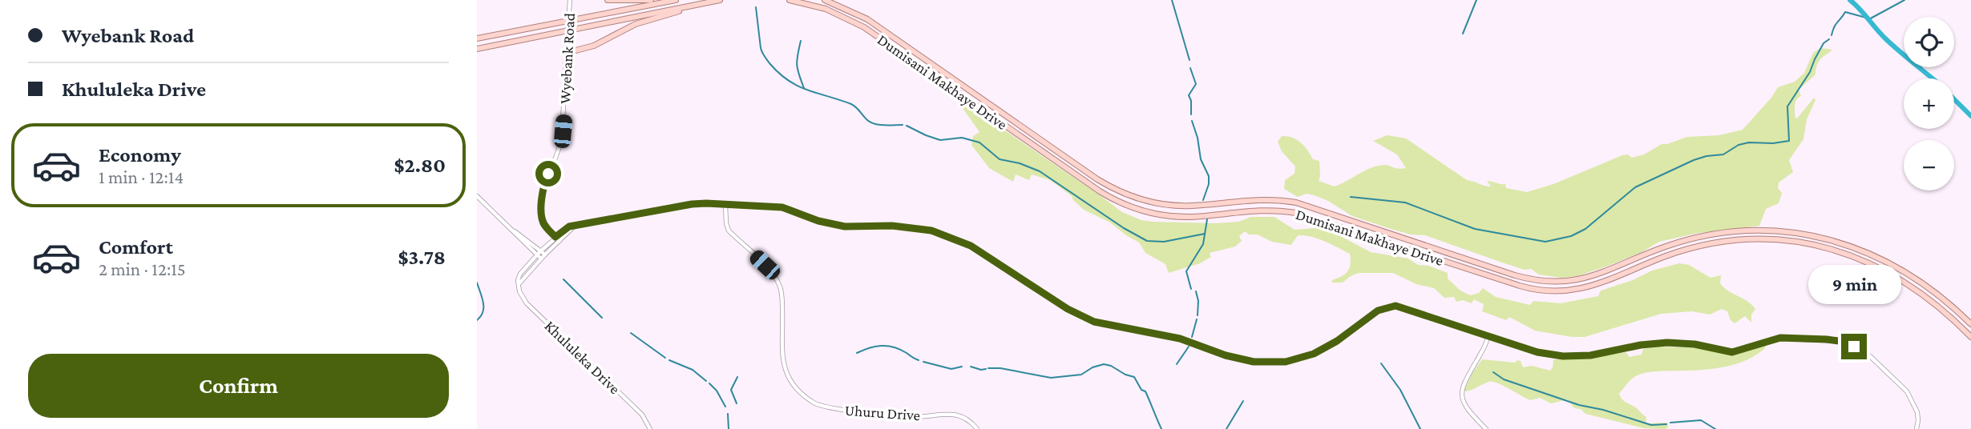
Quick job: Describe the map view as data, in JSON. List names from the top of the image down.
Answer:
{
  "streets": {
    "main road": ["Dumisani Makhaye Drive"],
    "street": ["Wyebank Road", "Khululeka Drive", "Uhuru Drive"]
  },
  "page": {
    "banner": ["Wyebank Road", "Khululeka Drive"],
    "map_buttons": ["+", "−"],
    "list": [
      {
        "name": "Economy",
        "note": "1 min · 12:14",
        "value": "$2.80"
      },
      {
        "name": "Comfort",
        "note": "2 min · 12:15",
        "value": "$3.78"
      }
    ],
    "bubble": "9 min",
    "buttons": "Confirm"
  }
}
